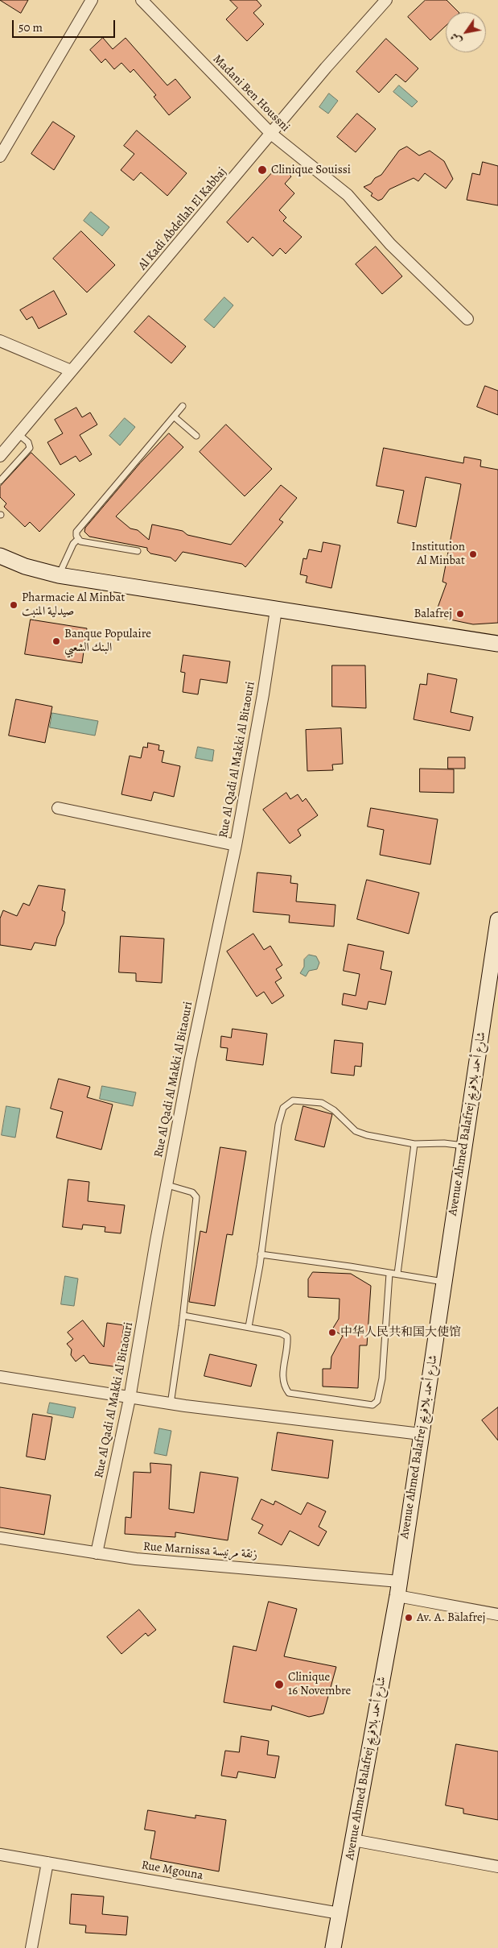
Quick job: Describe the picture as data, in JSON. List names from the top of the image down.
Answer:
{
  "streets": {
    "main road": ["Avenue Ahmed Balafrej شارع أحمد بلافريج"],
    "street": [
      "Madani Ben Houssni",
      "Al Kadi Abdellah El Kabbaj",
      "Rue Al Qadi Al Makki Al Bitaouri",
      "Rue Marnissa زنقة مرنيسة",
      "Rue Mgouna"
    ]
  },
  "crossings": [
    ["Madani Ben Houssni", "Al Kadi Abdellah El Kabbaj"],
    ["Rue Al Qadi Al Makki Al Bitaouri", "Rue Marnissa زنقة مرنيسة"],
    ["Avenue Ahmed Balafrej شارع أحمد بلافريج", "Rue Marnissa زنقة مرنيسة"],
    ["Avenue Ahmed Balafrej شارع أحمد بلافريج", "Rue Mgouna"]
  ],
  "places": [
    "Clinique Souissi",
    "Institution Al Minbat",
    "Pharmacie Al Minbat صيدلية المنبت",
    "Balafrej",
    "Banque Populaire البنك الشعبي",
    "中华人民共和国大使馆",
    "Av. A. Balafrej",
    "Clinique 16 Novembre"
  ],
  "scale_bar": "50 m",
  "north": "bottom left"
}
